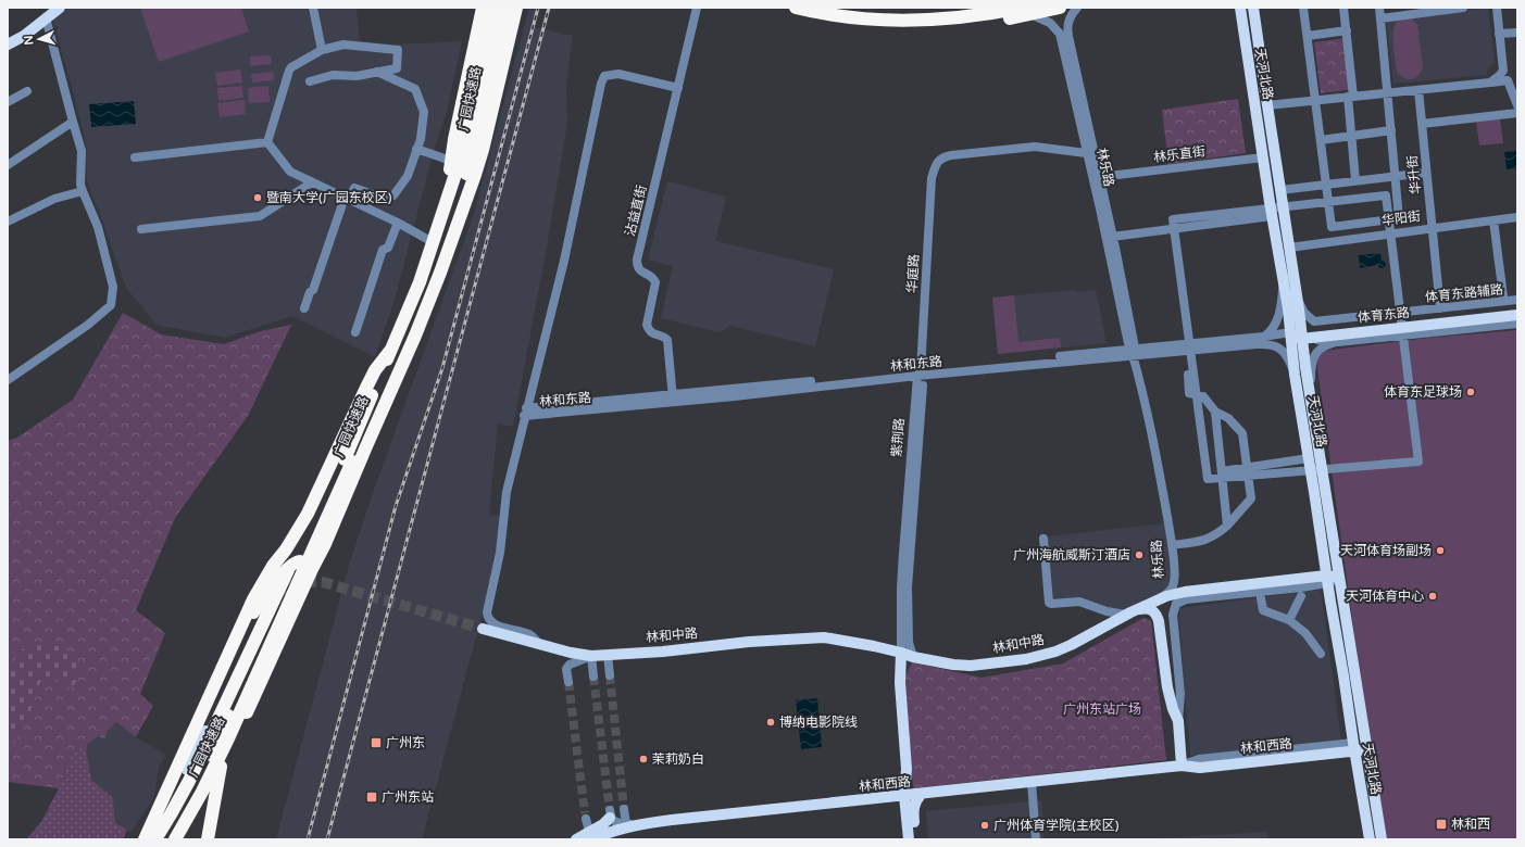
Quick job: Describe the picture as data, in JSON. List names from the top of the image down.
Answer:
{
  "streets": {
    "highway": ["广园快速路"],
    "main road": [
      "天河北路",
      "体育东路",
      "紫荆路",
      "林和中路",
      "林和西路"
    ],
    "street": [
      "林乐直街",
      "林乐路",
      "华升街",
      "沾益直街",
      "华阳街",
      "华庭路",
      "体育东路辅路",
      "林和东路"
    ]
  },
  "crossings": [
    ["天河北路", "林乐直街"],
    ["天河北路", "华阳街"],
    ["天河北路", "体育东路辅路"],
    ["天河北路", "体育东路"],
    ["天河北路", "林和东路"],
    ["天河北路", "林和中路"],
    ["天河北路", "林和西路"],
    ["林乐直街", "林乐路"],
    ["林乐路", "华庭路"],
    ["林乐路", "林和东路"],
    ["林乐路", "林和中路"],
    ["华升街", "华阳街"],
    ["华升街", "体育东路辅路"],
    ["华升街", "体育东路"],
    ["沾益直街", "林和东路"],
    ["华庭路", "林和东路"],
    ["华庭路", "紫荆路"],
    ["体育东路辅路", "体育东路"],
    ["体育东路辅路", "林和东路"],
    ["体育东路", "林和东路"],
    ["林和东路", "紫荆路"],
    ["紫荆路", "林和中路"],
    ["紫荆路", "林和西路"]
  ],
  "parks": ["广州东站广场"],
  "places": {
    "other": [
      "暨南大学(广园东校区)",
      "体育东足球场",
      "天河体育场副场",
      "广州海航威斯汀酒店",
      "天河体育中心",
      "博纳电影院线",
      "茉莉奶白",
      "广州体育学院(主校区)"
    ],
    "transit": ["广州东", "广州东站", "林和西"]
  },
  "north": "left"
}
